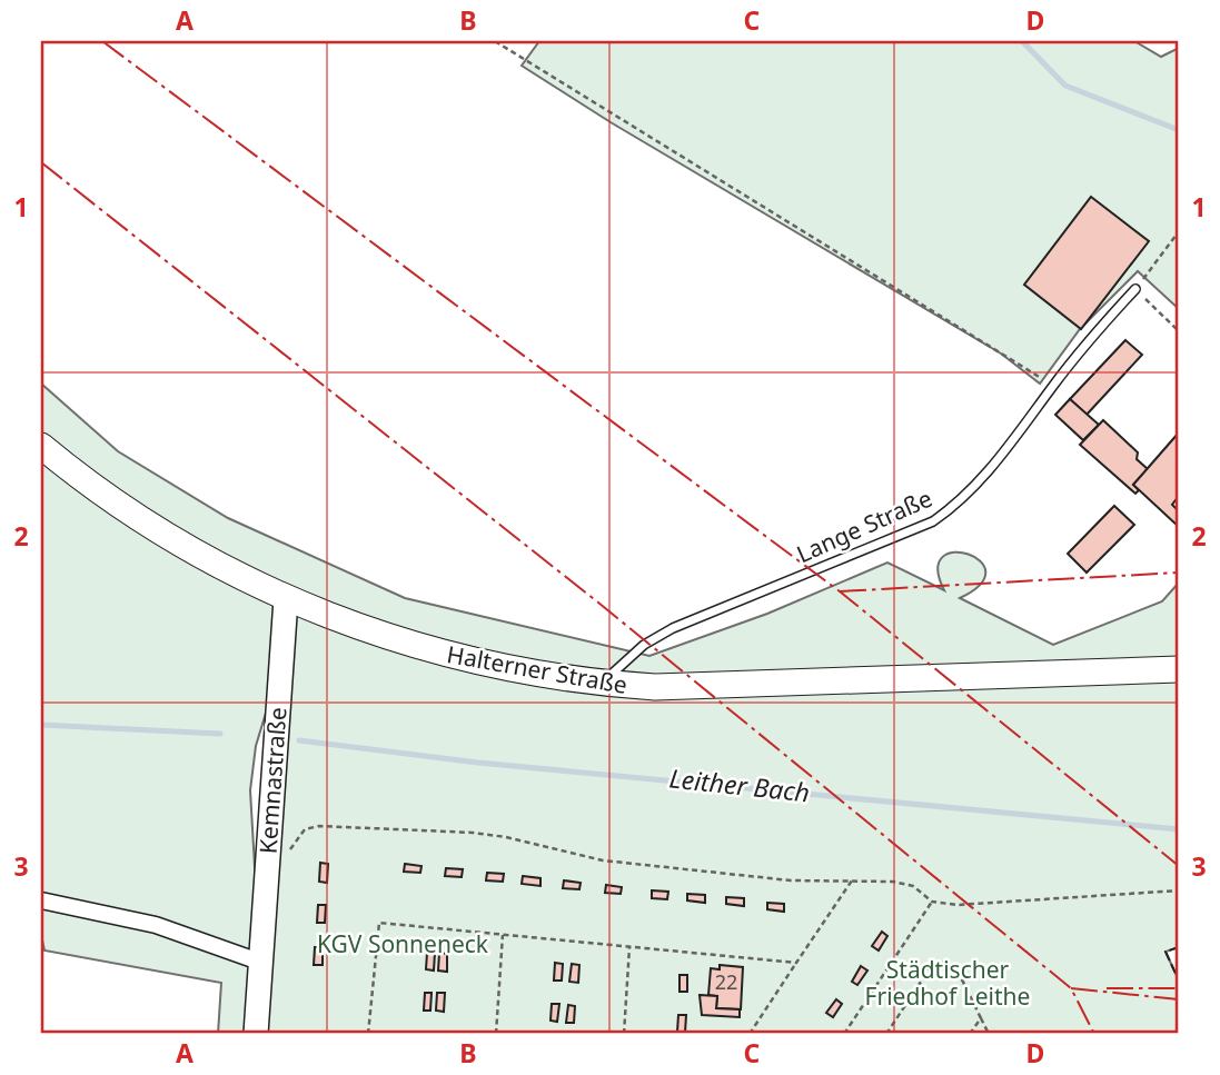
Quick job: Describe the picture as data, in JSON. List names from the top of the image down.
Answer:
{
  "streets": {
    "main road": ["Halterner Straße"],
    "street": ["Kemnastraße"],
    "lane": ["Lange Straße"]
  },
  "crossings": [
    ["Lange Straße", "Halterner Straße"],
    ["Halterner Straße", "Kemnastraße"]
  ],
  "water": ["Leither Bach"],
  "parks": ["KGV Sonneneck", "Städtischer Friedhof Leithe"],
  "house_numbers": ["22"],
  "grid": {
    "columns": [
      "A",
      "B",
      "C",
      "D"
    ],
    "rows": ["1", "2", "3"]
  }
}
